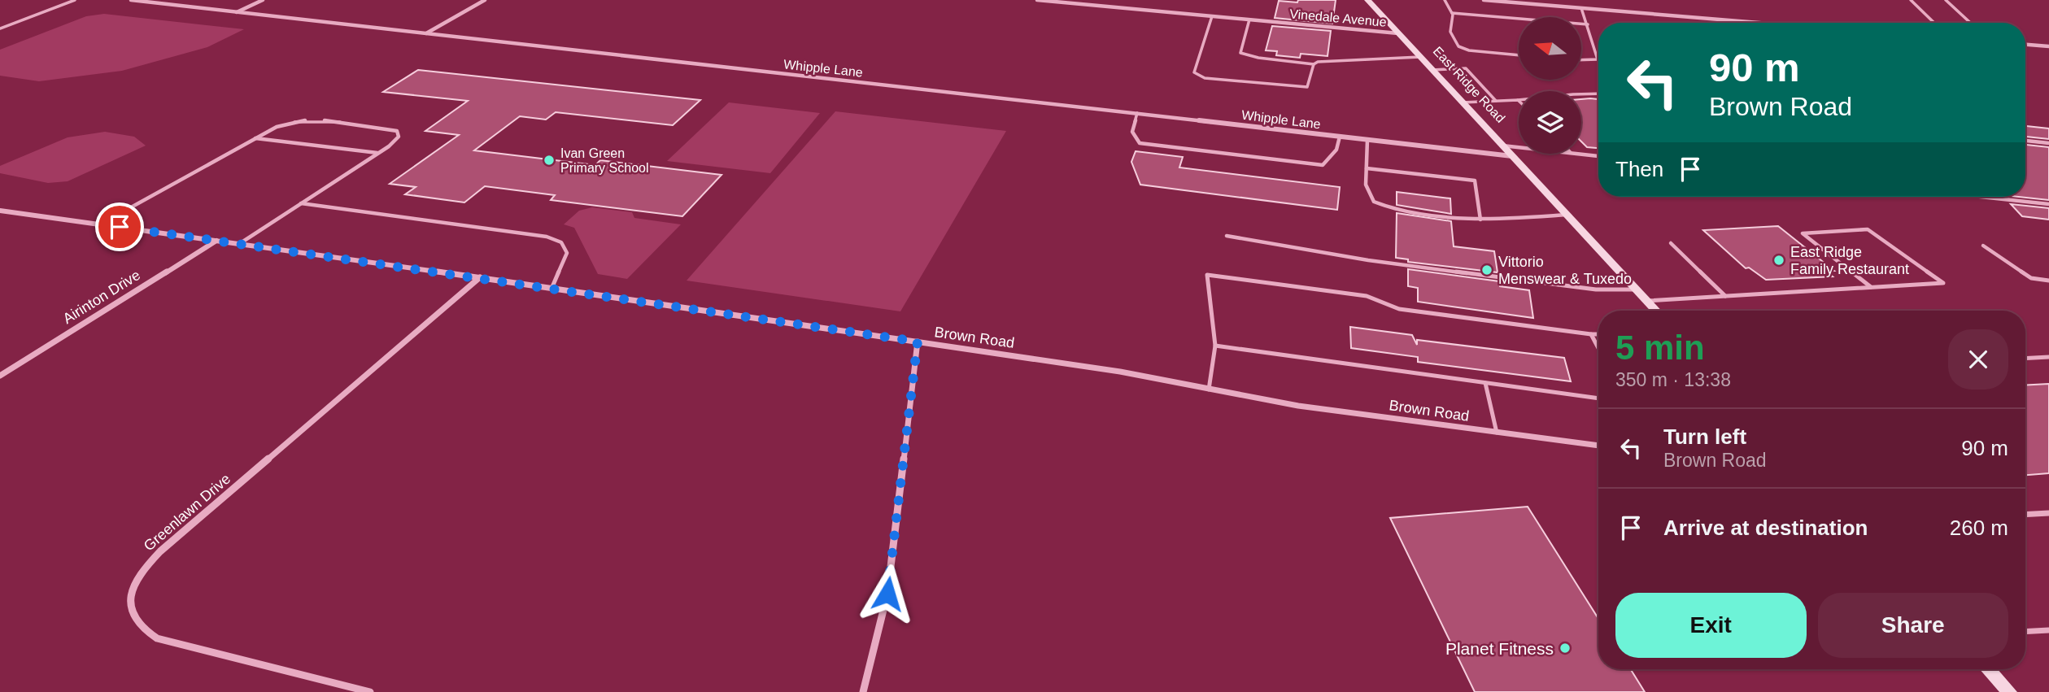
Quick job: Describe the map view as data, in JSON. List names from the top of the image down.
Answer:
{
  "streets": {
    "main road": ["East Ridge Road"],
    "street": [
      "Vinedale Avenue",
      "Whipple Lane",
      "Airinton Drive",
      "Brown Road",
      "Greenlawn Drive"
    ]
  },
  "crossings": [
    ["Vinedale Avenue", "East Ridge Road"],
    ["Whipple Lane", "East Ridge Road"],
    ["Airinton Drive", "Brown Road"],
    ["Brown Road", "Greenlawn Drive"]
  ],
  "places": [
    "Ivan Green Primary School",
    "East Ridge Family Restaurant",
    "Vittorio Menswear & Tuxedo",
    "Planet Fitness"
  ],
  "north": "left",
  "page": {
    "turn": ["90 m", "Brown Road"],
    "then": "Then",
    "heading": ["5 min", "350 m · 13:38"],
    "list": [
      {
        "name": "Turn left",
        "note": "Brown Road",
        "value": "90 m"
      },
      {
        "name": "Arrive at destination",
        "value": "260 m"
      }
    ],
    "buttons": ["Exit", "Share"]
  }
}
